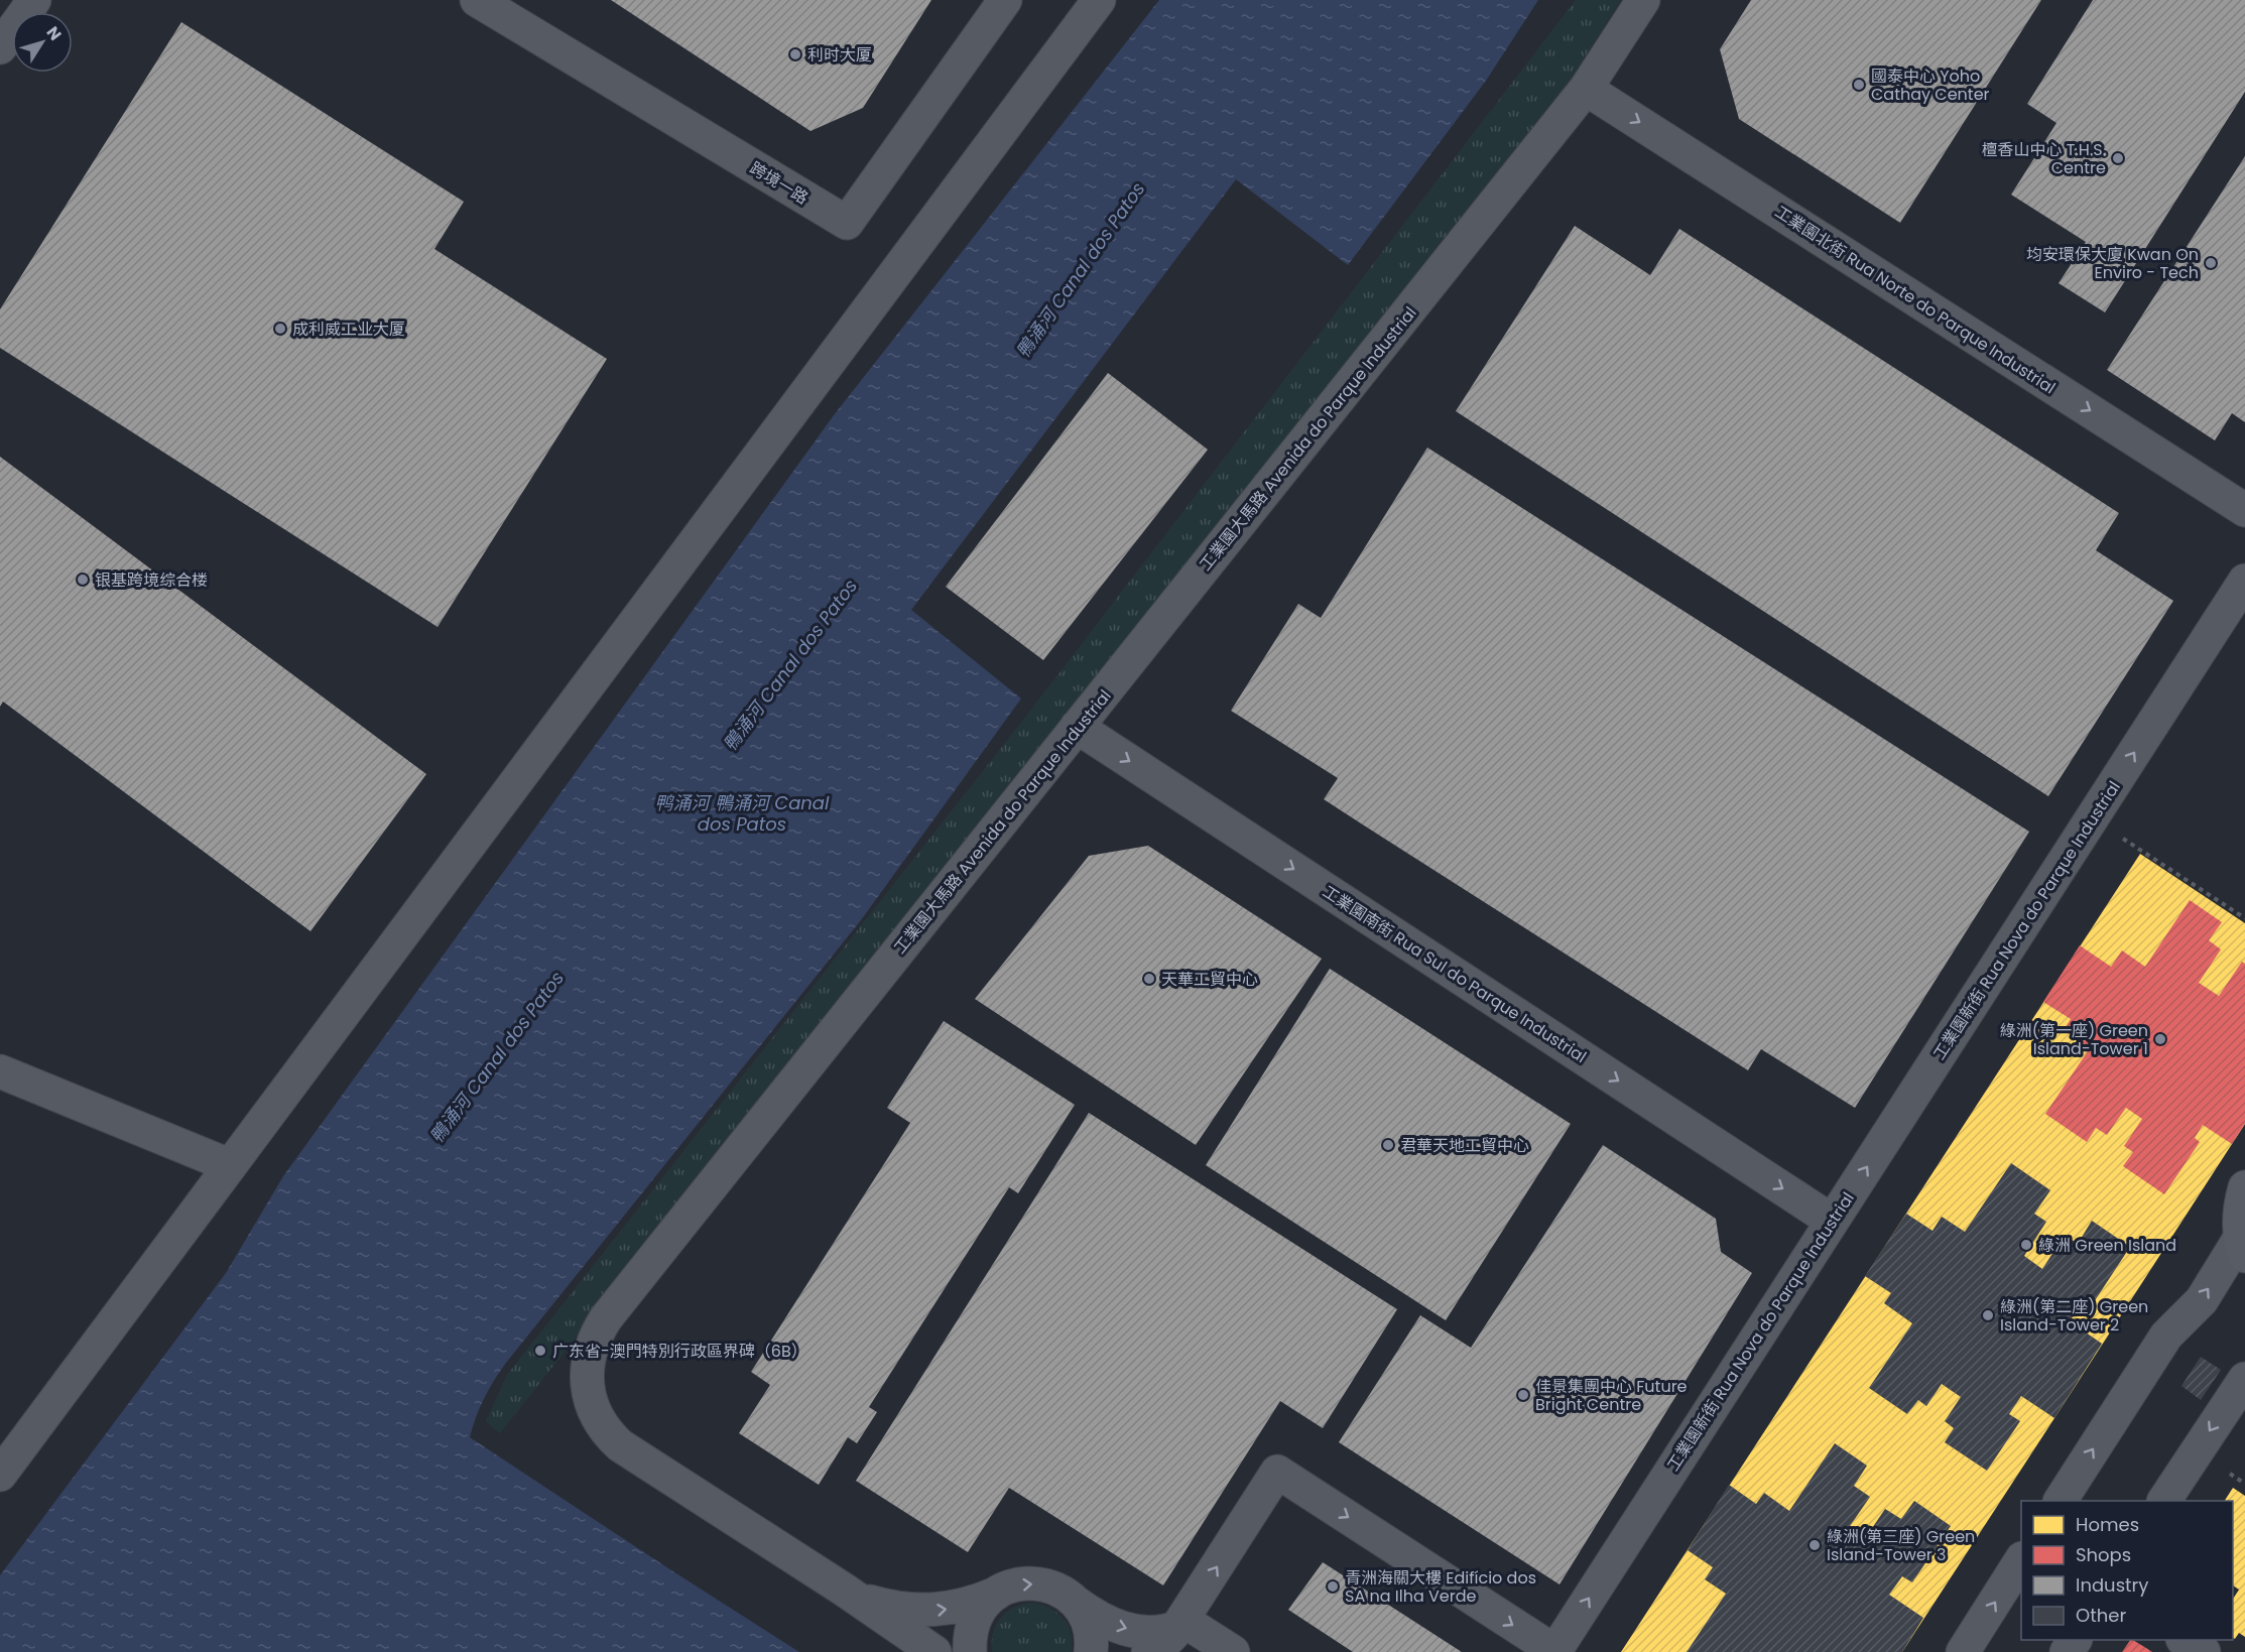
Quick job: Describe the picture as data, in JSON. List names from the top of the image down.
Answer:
{
  "streets": {
    "street": [
      "跨境一路",
      "工業園北街 Rua Norte do Parque Industrial",
      "工業園大馬路 Avenida do Parque Industrial",
      "工業園新街 Rua Nova do Parque Industrial",
      "工業園南街 Rua Sul do Parque Industrial"
    ]
  },
  "crossings": [
    ["工業園北街 Rua Norte do Parque Industrial", "工業園大馬路 Avenida do Parque Industrial"],
    ["工業園大馬路 Avenida do Parque Industrial", "工業園南街 Rua Sul do Parque Industrial"],
    ["工業園新街 Rua Nova do Parque Industrial", "工業園南街 Rua Sul do Parque Industrial"]
  ],
  "one_way": ["工業園北街 Rua Norte do Parque Industrial", "工業園新街 Rua Nova do Parque Industrial", "工業園南街 Rua Sul do Parque Industrial"],
  "water": ["鴨涌河 Canal dos Patos", "鸭涌河 鴨涌河 Canal dos Patos"],
  "places": [
    "利时大厦",
    "國泰中心 Yoho Cathay Center",
    "檀香山中心 T.H.S. Centre",
    "均安環保大廈 Kwan On Enviro - Tech",
    "成利威工业大厦",
    "银基跨境综合楼",
    "天華工貿中心",
    "綠洲(第一座) Green Island-Tower 1",
    "君華天地工貿中心",
    "綠洲 Green Island",
    "綠洲(第二座) Green Island-Tower 2",
    "广东省-澳門特別行政區界碑（6B）",
    "佳景集團中心 Future Bright Centre",
    "綠洲(第三座) Green Island-Tower 3",
    "青洲海關大樓 Edifício dos SA na Ilha Verde"
  ],
  "legend": [
    "Homes",
    "Shops",
    "Industry",
    "Other"
  ],
  "north": "top right"
}
